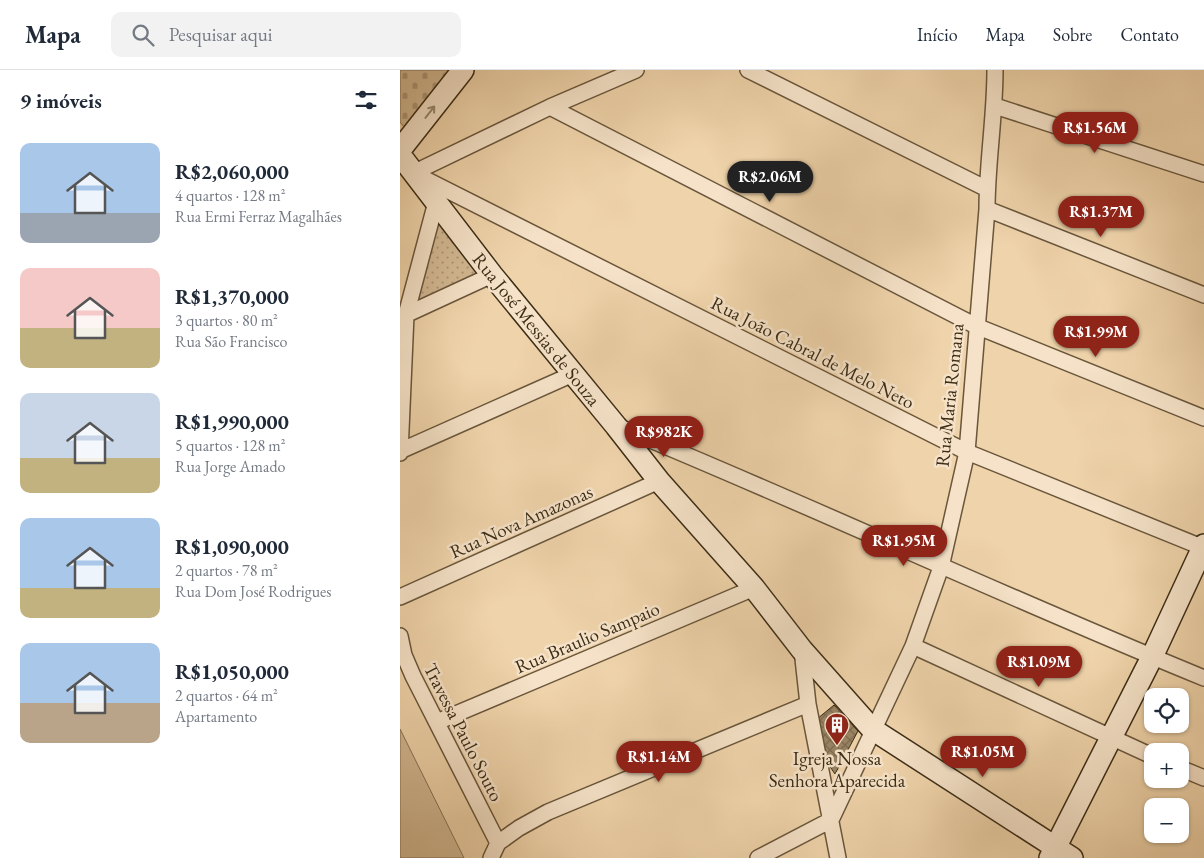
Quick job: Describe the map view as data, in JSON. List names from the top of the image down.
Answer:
{
  "streets": {
    "street": [
      "Rua José Messias de Souza",
      "Rua João Cabral de Melo Neto",
      "Rua Maria Romana",
      "Rua Nova Amazonas",
      "Rua Braulio Sampaio",
      "Travessa Paulo Souto"
    ]
  },
  "crossings": [
    ["Rua José Messias de Souza", "Rua João Cabral de Melo Neto"],
    ["Rua José Messias de Souza", "Rua Maria Romana"],
    ["Rua José Messias de Souza", "Rua Nova Amazonas"],
    ["Rua José Messias de Souza", "Rua Braulio Sampaio"],
    ["Rua João Cabral de Melo Neto", "Rua Maria Romana"],
    ["Rua Braulio Sampaio", "Travessa Paulo Souto"]
  ],
  "places": {
    "building": ["Igreja Nossa Senhora Aparecida"]
  },
  "page": {
    "header": "Mapa",
    "search": "Pesquisar aqui",
    "nav": [
      "Início",
      "Mapa",
      "Sobre",
      "Contato"
    ],
    "heading": "9 imóveis",
    "price": [
      "R$1.56M",
      "R$2.06M",
      "R$1.37M",
      "R$1.99M",
      "R$982K",
      "R$1.95M",
      "R$1.09M",
      "R$1.05M",
      "R$1.14M"
    ],
    "list": [
      {
        "name": "R$2,060,000",
        "note": "4 quartos · 128 m² · Rua Ermi Ferraz Magalhães"
      },
      {
        "name": "R$1,370,000",
        "note": "3 quartos · 80 m² · Rua São Francisco"
      },
      {
        "name": "R$1,990,000",
        "note": "5 quartos · 128 m² · Rua Jorge Amado"
      },
      {
        "name": "R$1,090,000",
        "note": "2 quartos · 78 m² · Rua Dom José Rodrigues"
      },
      {
        "name": "R$1,050,000",
        "note": "2 quartos · 64 m² · Apartamento"
      }
    ],
    "map_buttons": ["+", "−"]
  }
}
